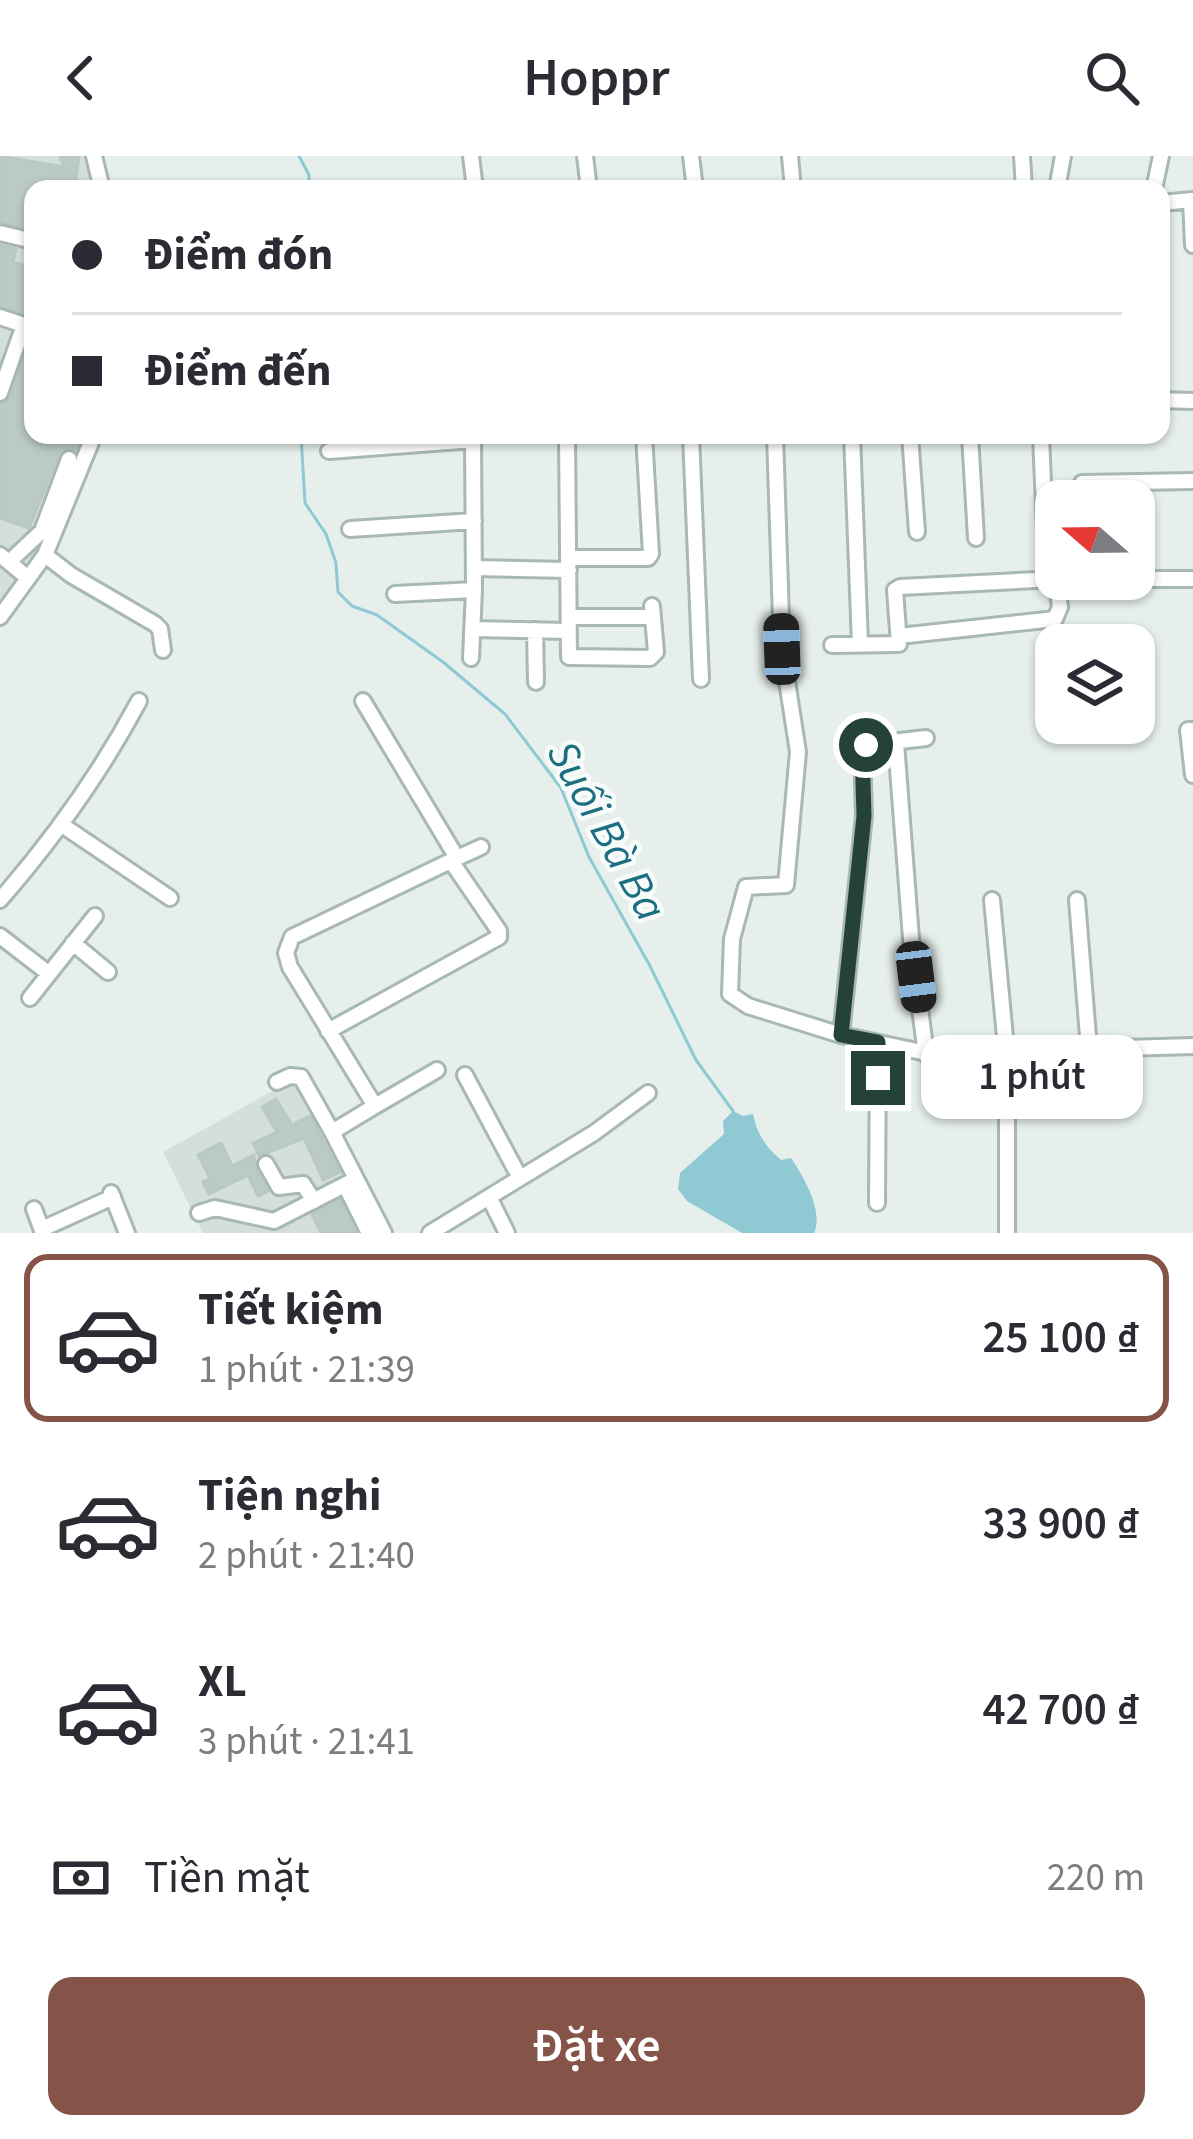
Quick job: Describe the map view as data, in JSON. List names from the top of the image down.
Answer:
{
  "water": ["Suối Bà Ba"],
  "north": "left",
  "page": {
    "header": "Hoppr",
    "banner": ["Điểm đón", "Điểm đến"],
    "bubble": "1 phút",
    "list": [
      {
        "name": "Tiết kiệm",
        "note": "1 phút · 21:39",
        "value": "25 100 ₫"
      },
      {
        "name": "Tiện nghi",
        "note": "2 phút · 21:40",
        "value": "33 900 ₫"
      },
      {
        "name": "XL",
        "note": "3 phút · 21:41",
        "value": "42 700 ₫"
      }
    ],
    "pay": ["Tiền mặt", "220 m"],
    "buttons": "Đặt xe"
  }
}
